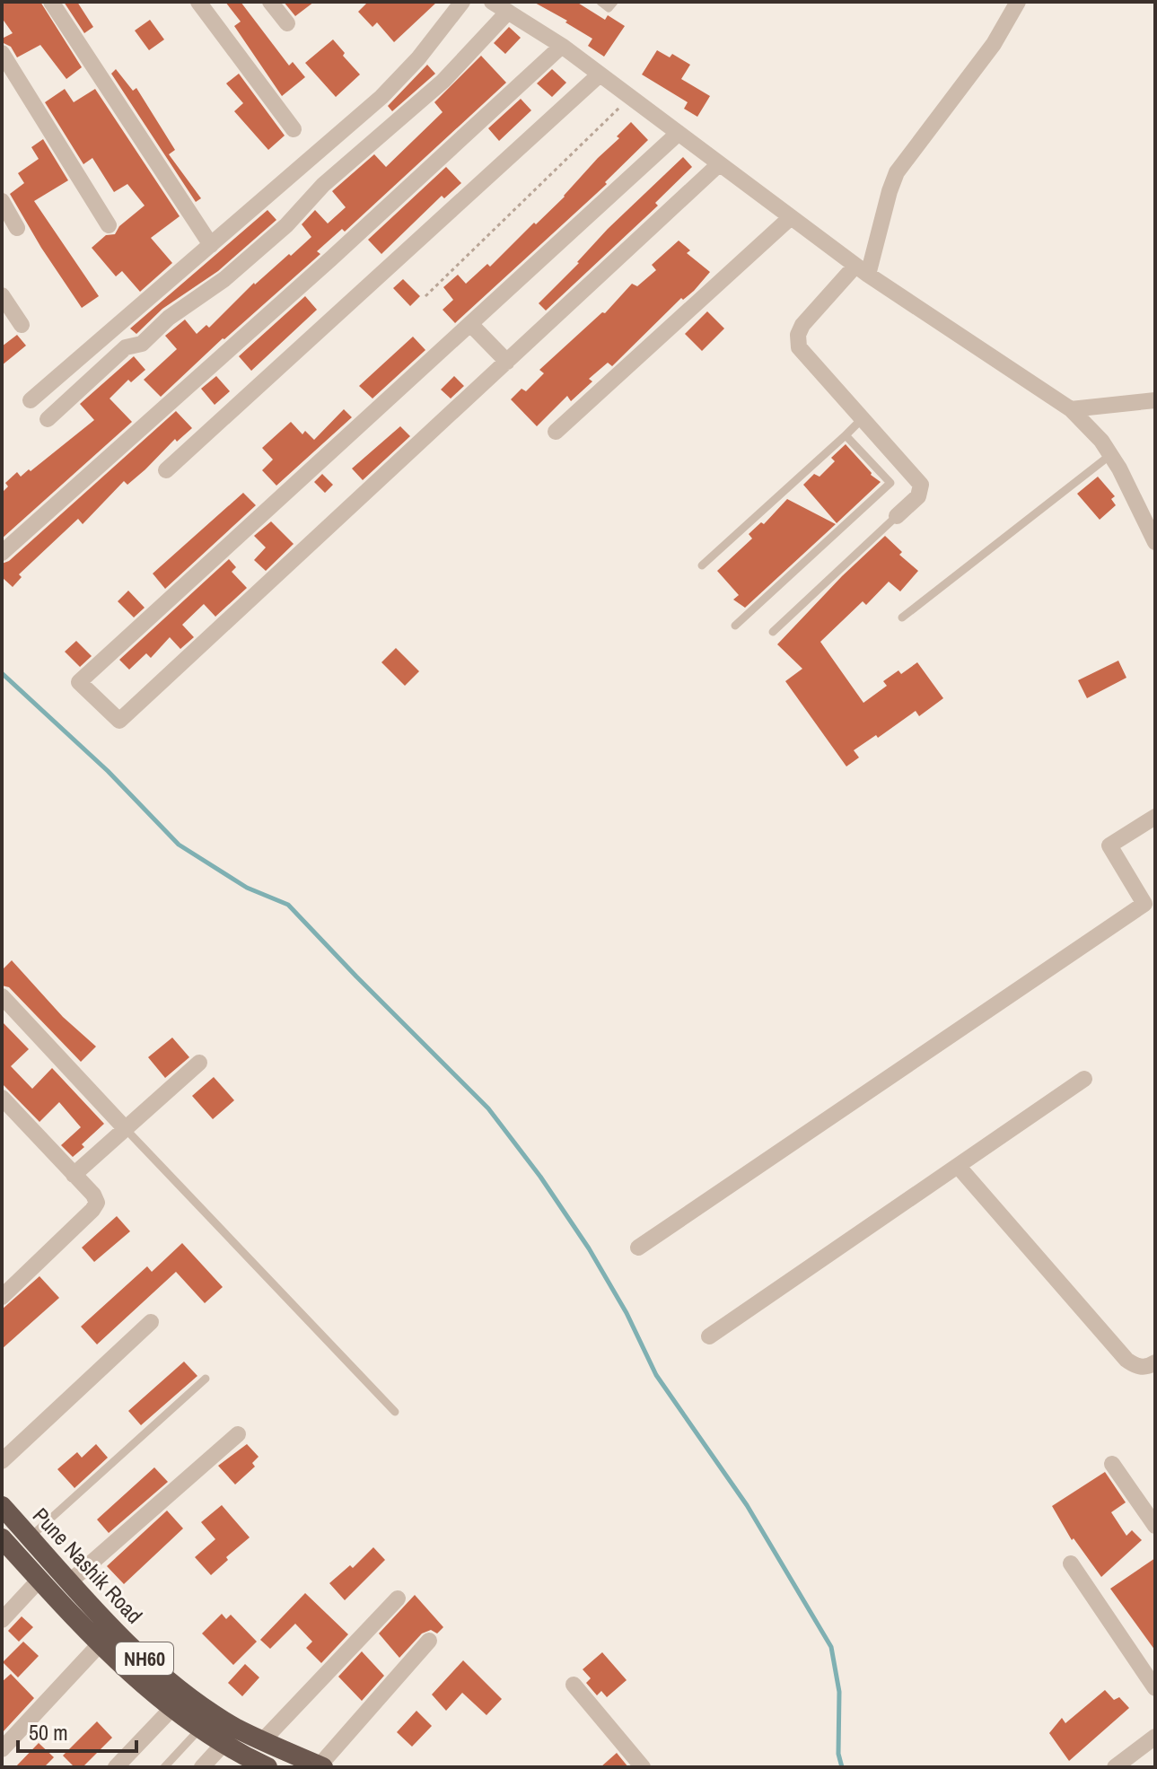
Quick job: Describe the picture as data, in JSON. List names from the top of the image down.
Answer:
{
  "streets": {
    "highway": ["Pune Nashik Road", "NH60"]
  },
  "scale_bar": "50 m"
}
